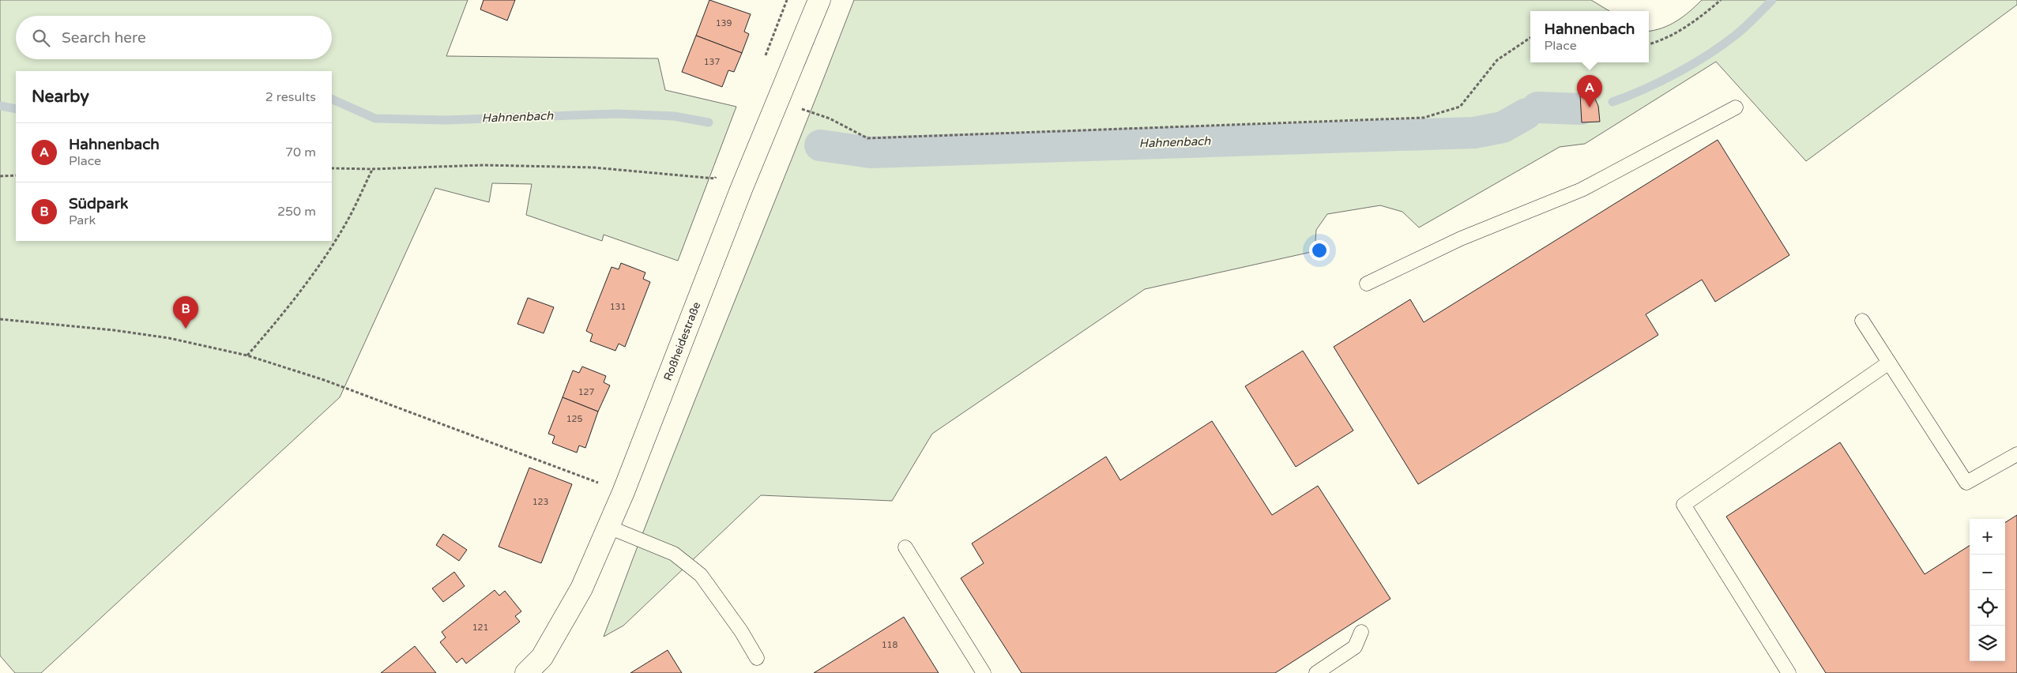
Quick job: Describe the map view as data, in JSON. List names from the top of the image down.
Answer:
{
  "streets": {
    "street": ["Roßheidestraße"]
  },
  "water": ["Hahnenbach"],
  "house_numbers": [
    "139",
    "137",
    "131",
    "127",
    "125",
    "123",
    "121",
    "118"
  ],
  "page": {
    "popup": ["Hahnenbach", "Place"],
    "search": "Search here",
    "heading": ["Nearby", "2 results"],
    "pins": ["A", "B"],
    "list": [
      {
        "mark": "A",
        "name": "Hahnenbach",
        "note": "Place",
        "value": "70 m"
      },
      {
        "mark": "B",
        "name": "Südpark",
        "note": "Park",
        "value": "250 m"
      }
    ],
    "map_buttons": ["+", "−"]
  }
}
